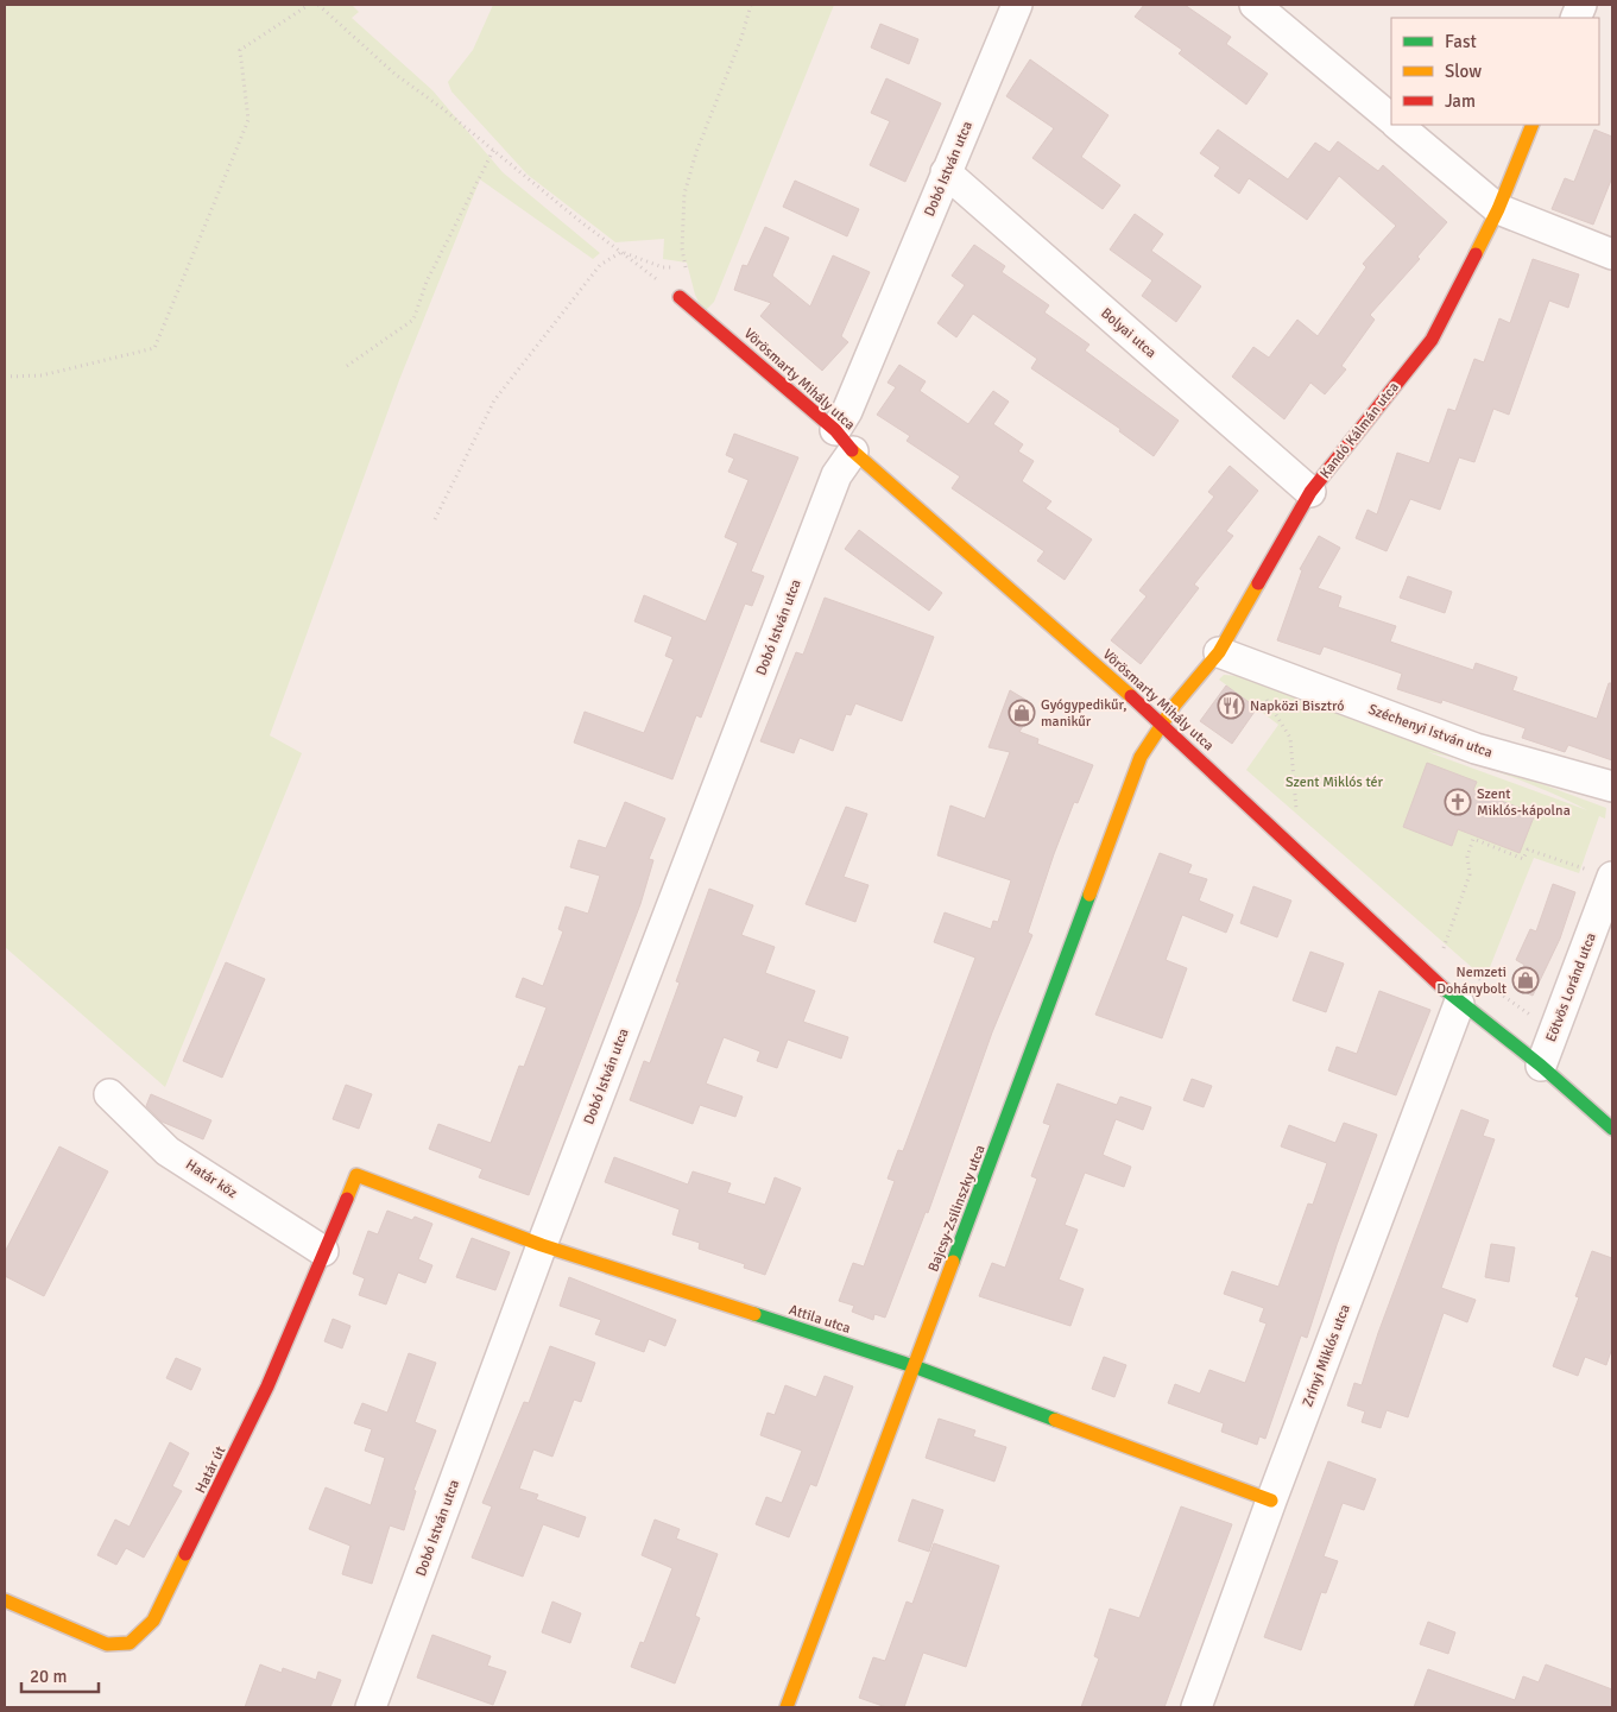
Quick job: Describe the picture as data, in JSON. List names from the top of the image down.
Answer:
{
  "streets": {
    "street": [
      "Dobó István utca",
      "Bolyai utca",
      "Vörösmarty Mihály utca",
      "Kandó Kálmán utca",
      "Széchenyi István utca",
      "Eötvös Loránd utca",
      "Határ köz",
      "Bajcsy-Zsilinszky utca",
      "Attila utca",
      "Zrínyi Miklós utca",
      "Határ út"
    ]
  },
  "crossings": [
    ["Dobó István utca", "Bolyai utca"],
    ["Dobó István utca", "Vörösmarty Mihály utca"],
    ["Dobó István utca", "Attila utca"],
    ["Bolyai utca", "Kandó Kálmán utca"],
    ["Vörösmarty Mihály utca", "Kandó Kálmán utca"],
    ["Vörösmarty Mihály utca", "Eötvös Loránd utca"],
    ["Vörösmarty Mihály utca", "Bajcsy-Zsilinszky utca"],
    ["Vörösmarty Mihály utca", "Zrínyi Miklós utca"],
    ["Kandó Kálmán utca", "Széchenyi István utca"],
    ["Kandó Kálmán utca", "Bajcsy-Zsilinszky utca"],
    ["Határ köz", "Határ út"],
    ["Bajcsy-Zsilinszky utca", "Attila utca"],
    ["Attila utca", "Zrínyi Miklós utca"],
    ["Attila utca", "Határ út"]
  ],
  "parks": ["Szent Miklós tér"],
  "places": {
    "restaurant": ["Napközi Bisztró"],
    "shop": ["Gyógypedikűr, manikűr", "Nemzeti Dohánybolt"],
    "church": ["Szent Miklós-kápolna"]
  },
  "legend": ["Fast", "Slow", "Jam"],
  "scale_bar": "20 m"
}
